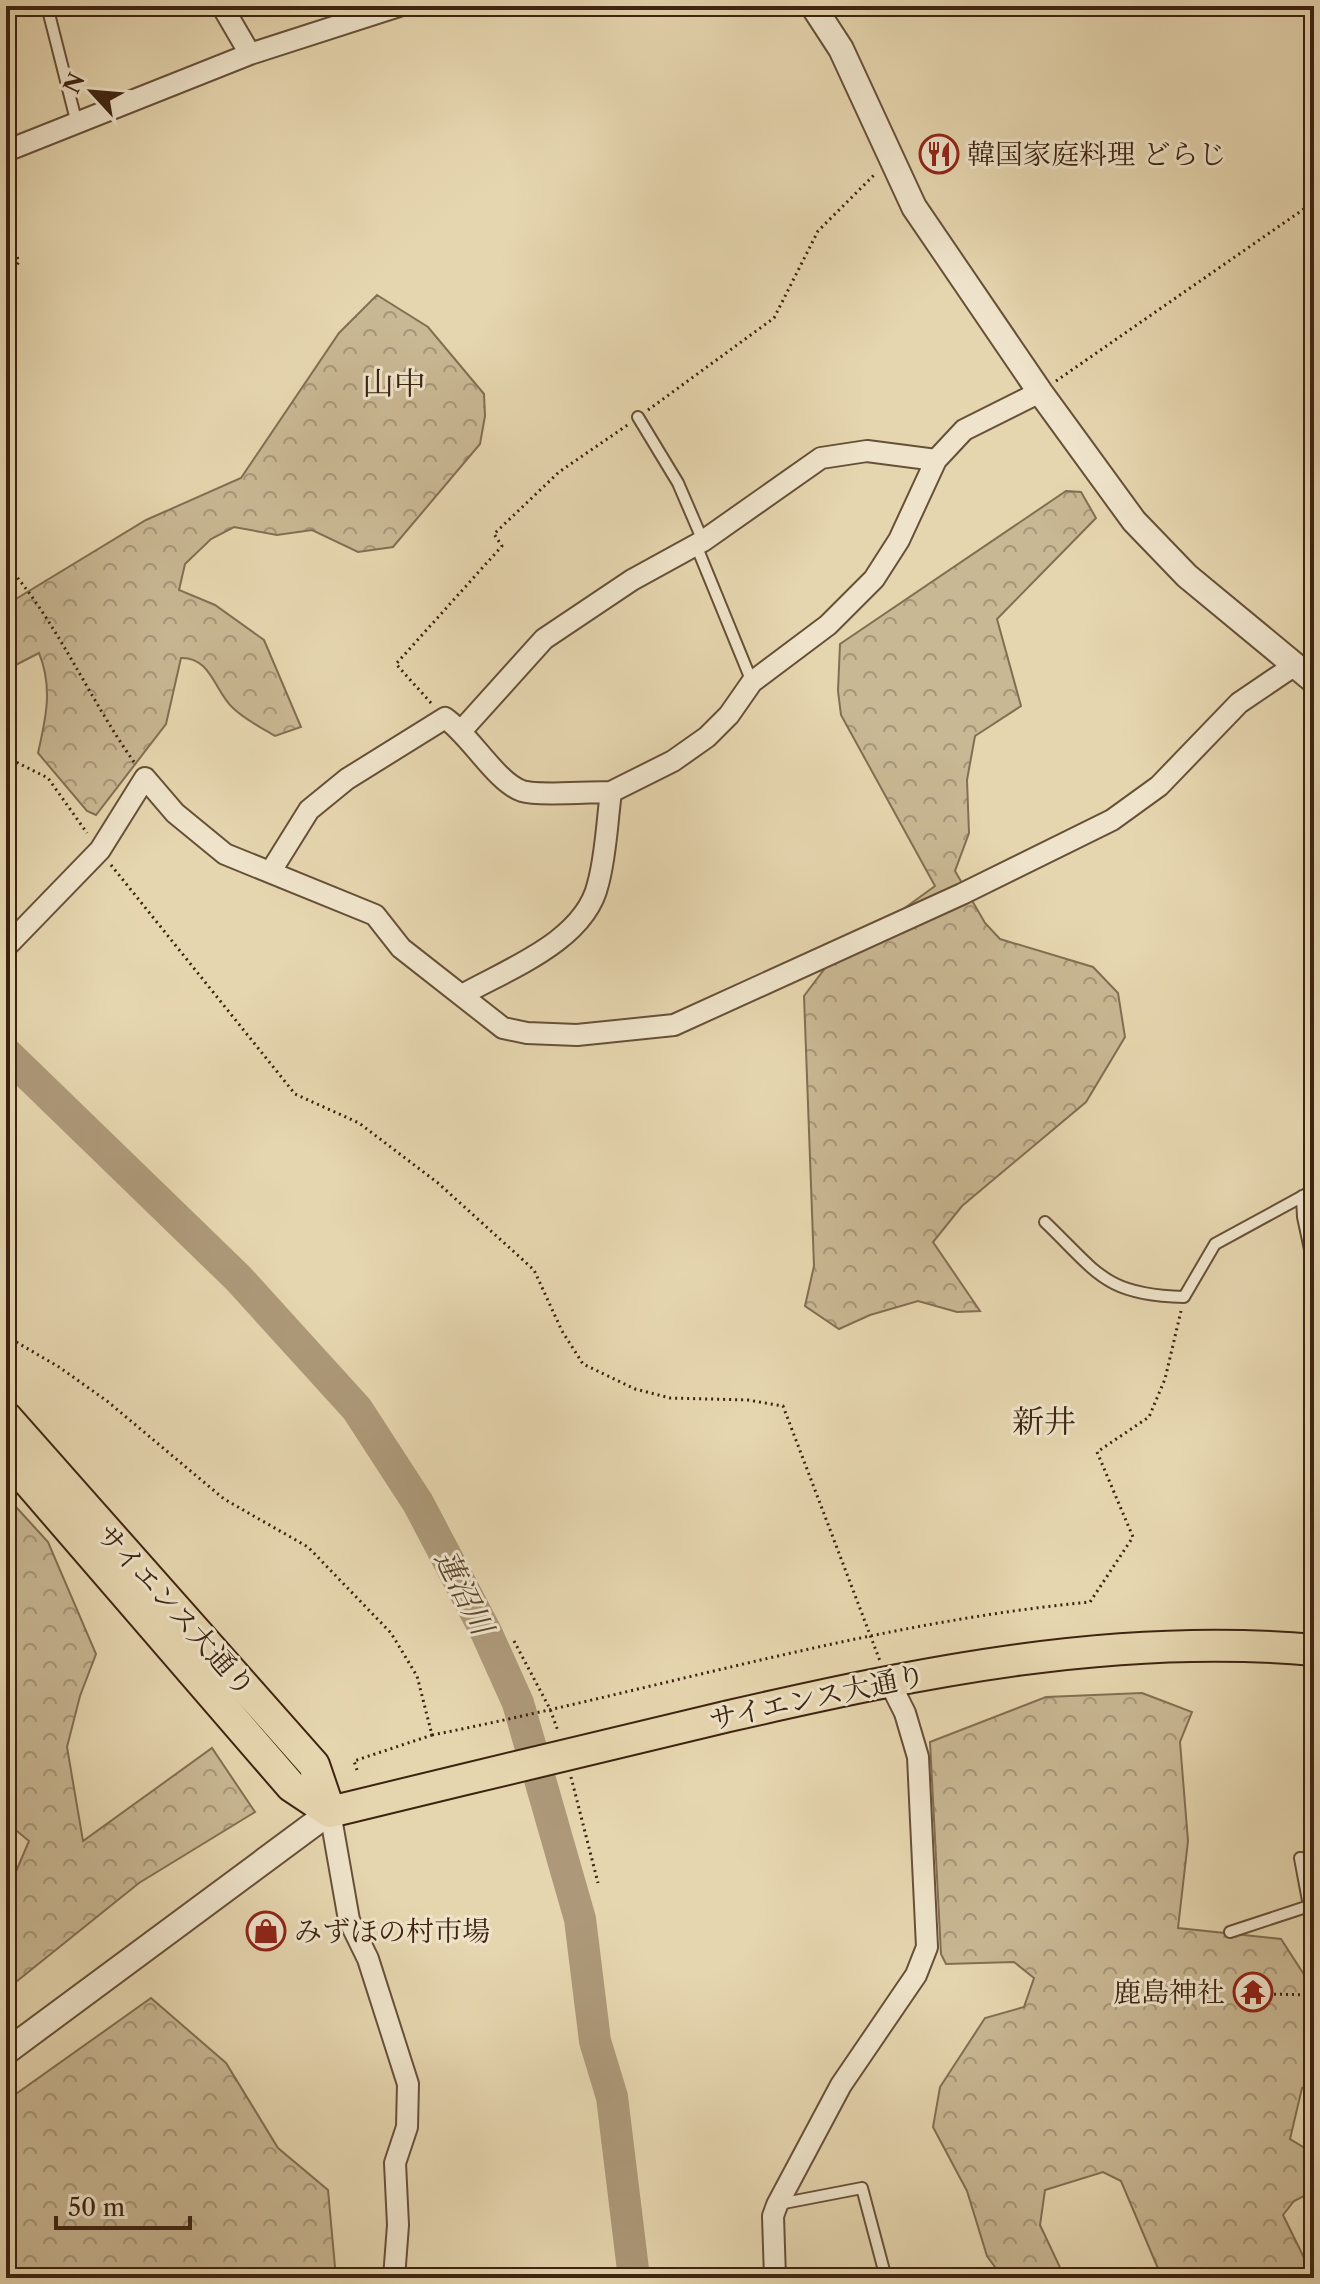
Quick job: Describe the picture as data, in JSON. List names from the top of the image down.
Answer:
{
  "streets": {
    "main road": ["サイエンス大通り"]
  },
  "districts": ["山中", "新井"],
  "water": ["蓮沼川"],
  "places": {
    "restaurant": ["韓国家庭料理 どらじ"],
    "shop": ["みずほの村市場"],
    "temple": ["鹿島神社"]
  },
  "scale_bar": "50 m",
  "north": "top left"
}
